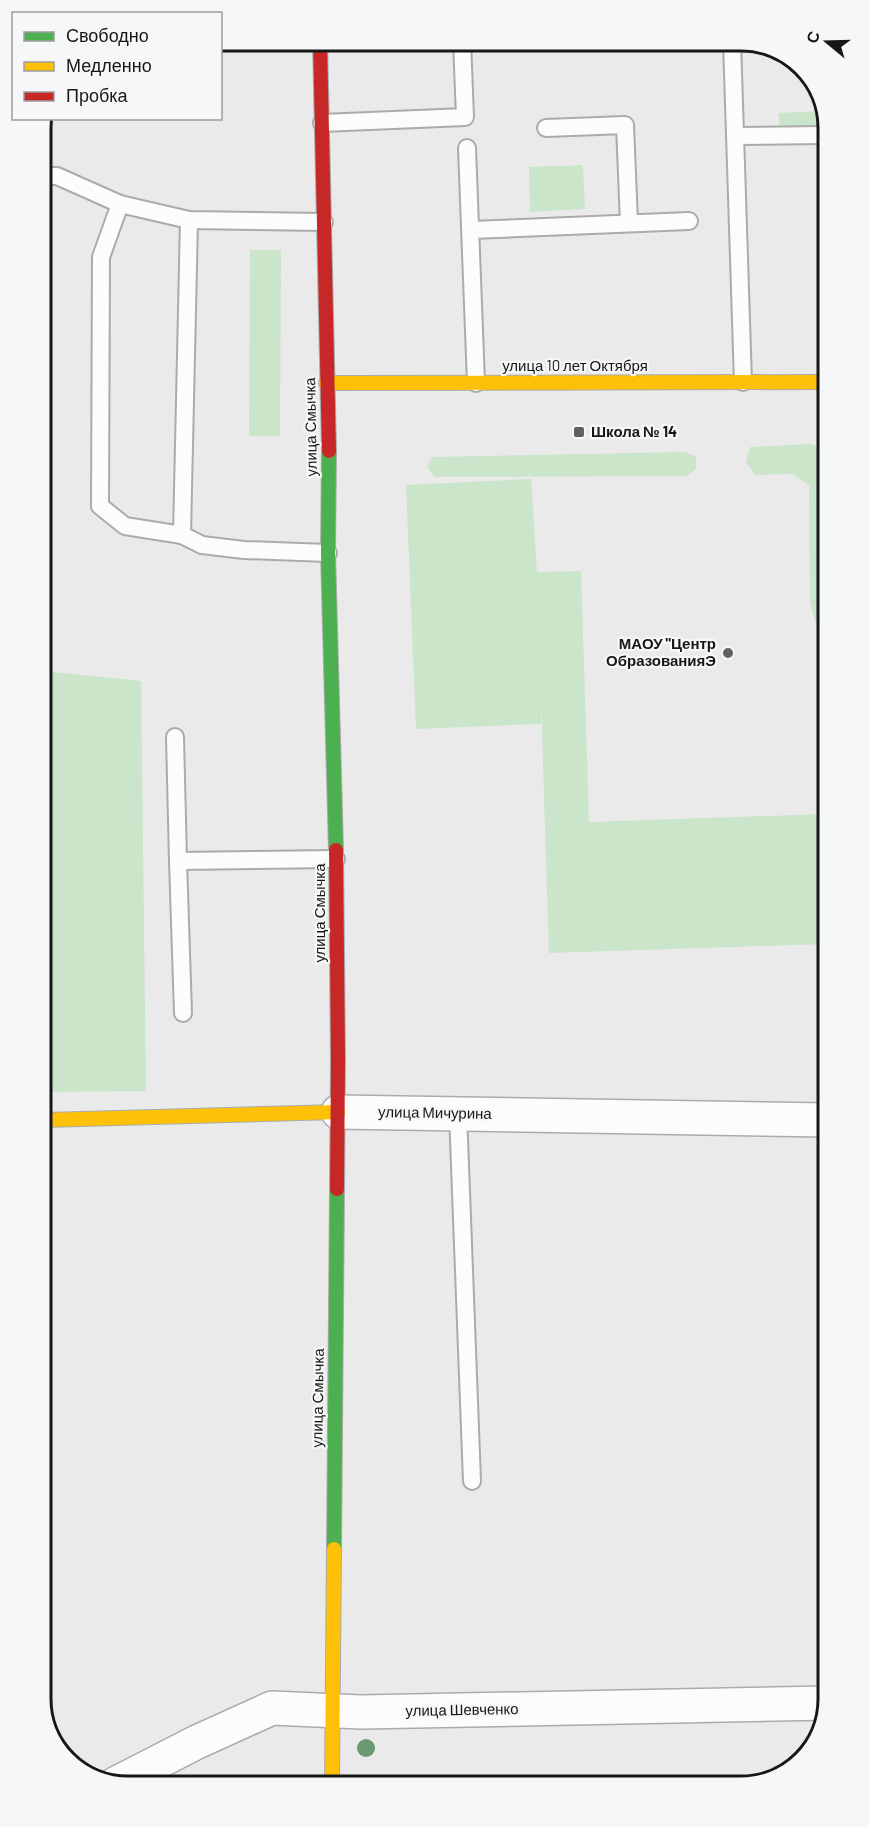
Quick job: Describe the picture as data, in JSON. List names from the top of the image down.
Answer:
{
  "streets": {
    "street": [
      "улица 10 лет Октября",
      "улица Смычка",
      "улица Мичурина",
      "улица Шевченко"
    ]
  },
  "crossings": [
    ["улица 10 лет Октября", "улица Смычка"],
    ["улица Смычка", "улица Мичурина"],
    ["улица Смычка", "улица Шевченко"]
  ],
  "places": {
    "transit": ["Школа № 14"],
    "other": ["МАОУ \"Центр ОбразованияЭ"]
  },
  "legend": ["Свободно", "Медленно", "Пробка"],
  "north": "left"
}
